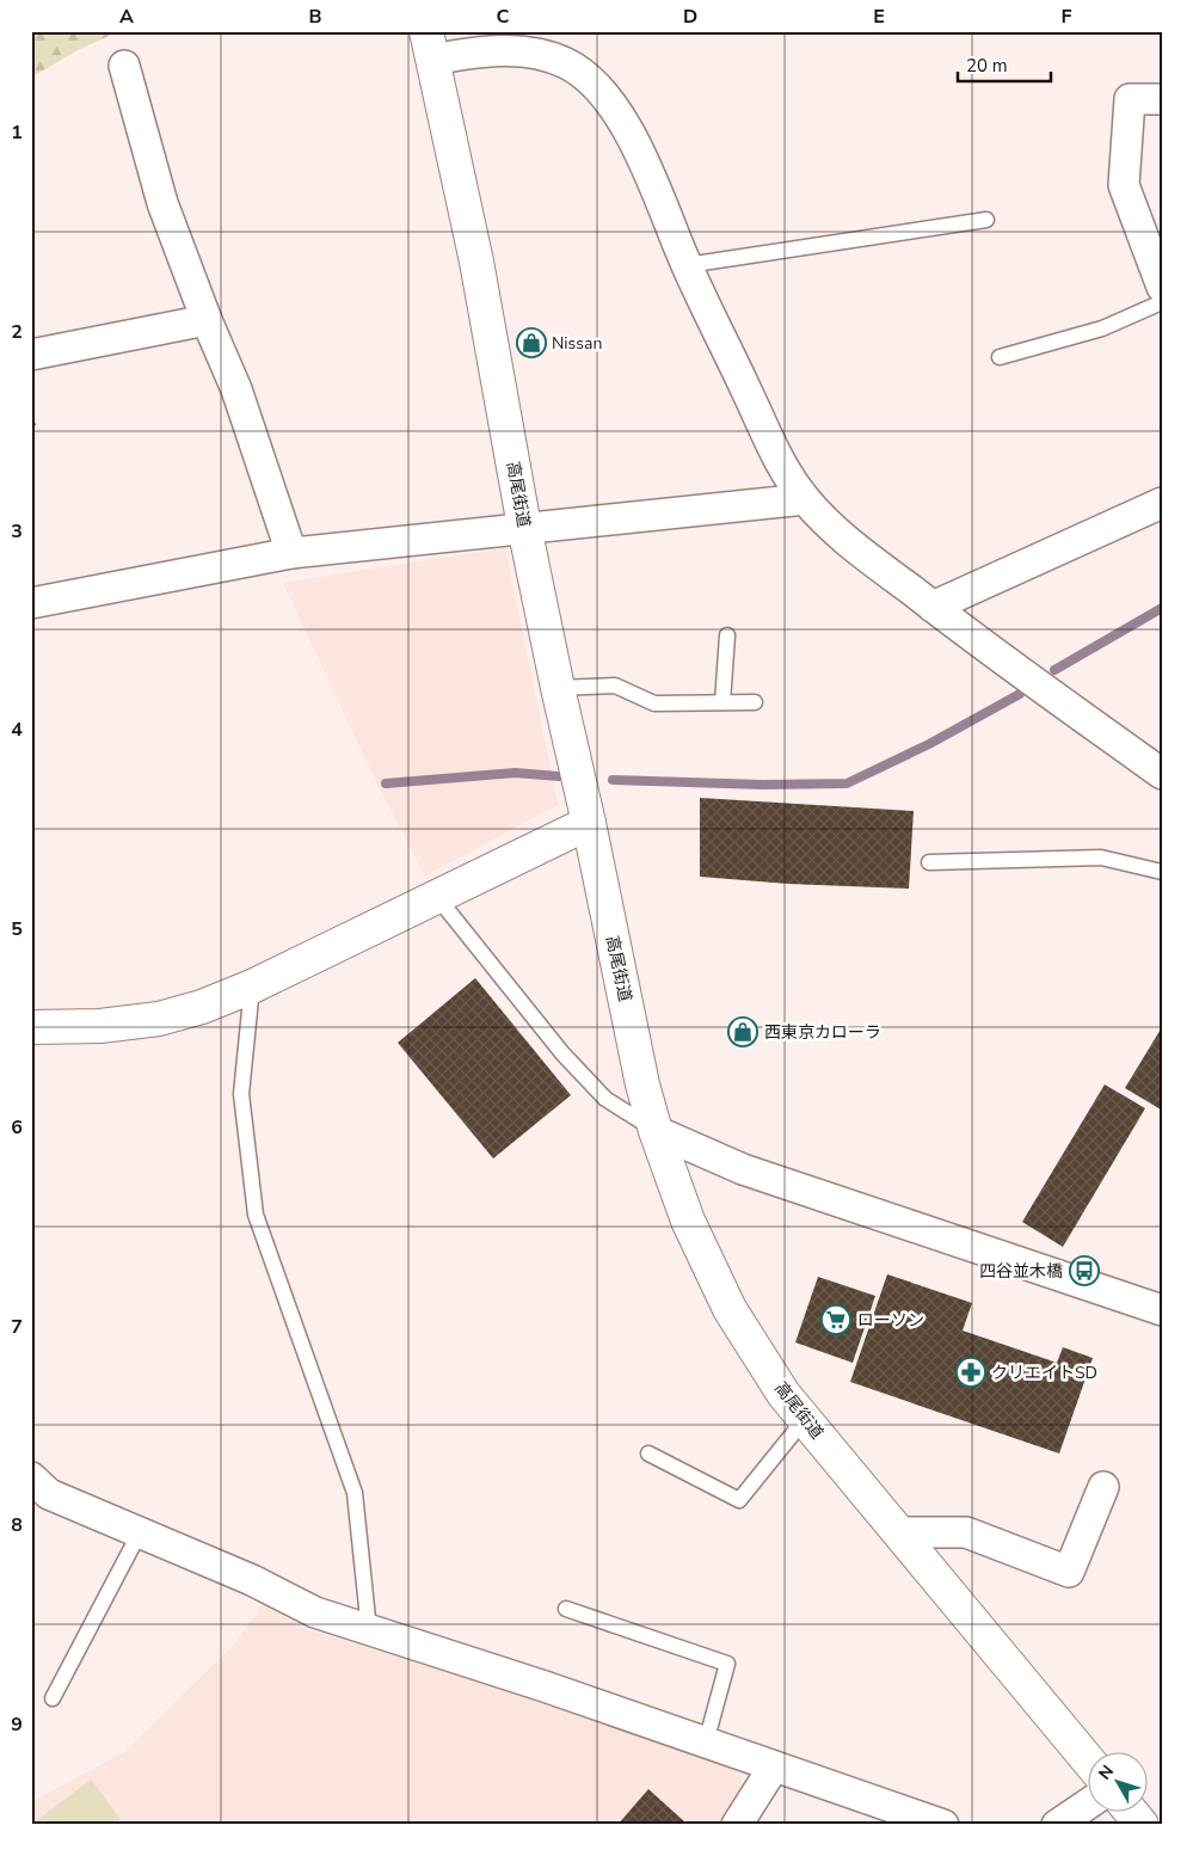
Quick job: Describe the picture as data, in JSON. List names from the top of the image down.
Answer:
{
  "streets": {
    "main road": ["高尾街道"]
  },
  "places": {
    "shop": ["Nissan", "西東京カローラ"],
    "bus stop": ["四谷並木橋"],
    "supermarket": ["ローソン"],
    "pharmacy": ["クリエイトSD"]
  },
  "scale_bar": "20 m",
  "north": "top left",
  "grid": {
    "columns": [
      "A",
      "B",
      "C",
      "D",
      "E",
      "F"
    ],
    "rows": [
      "1",
      "2",
      "3",
      "4",
      "5",
      "6",
      "7",
      "8",
      "9"
    ]
  }
}
